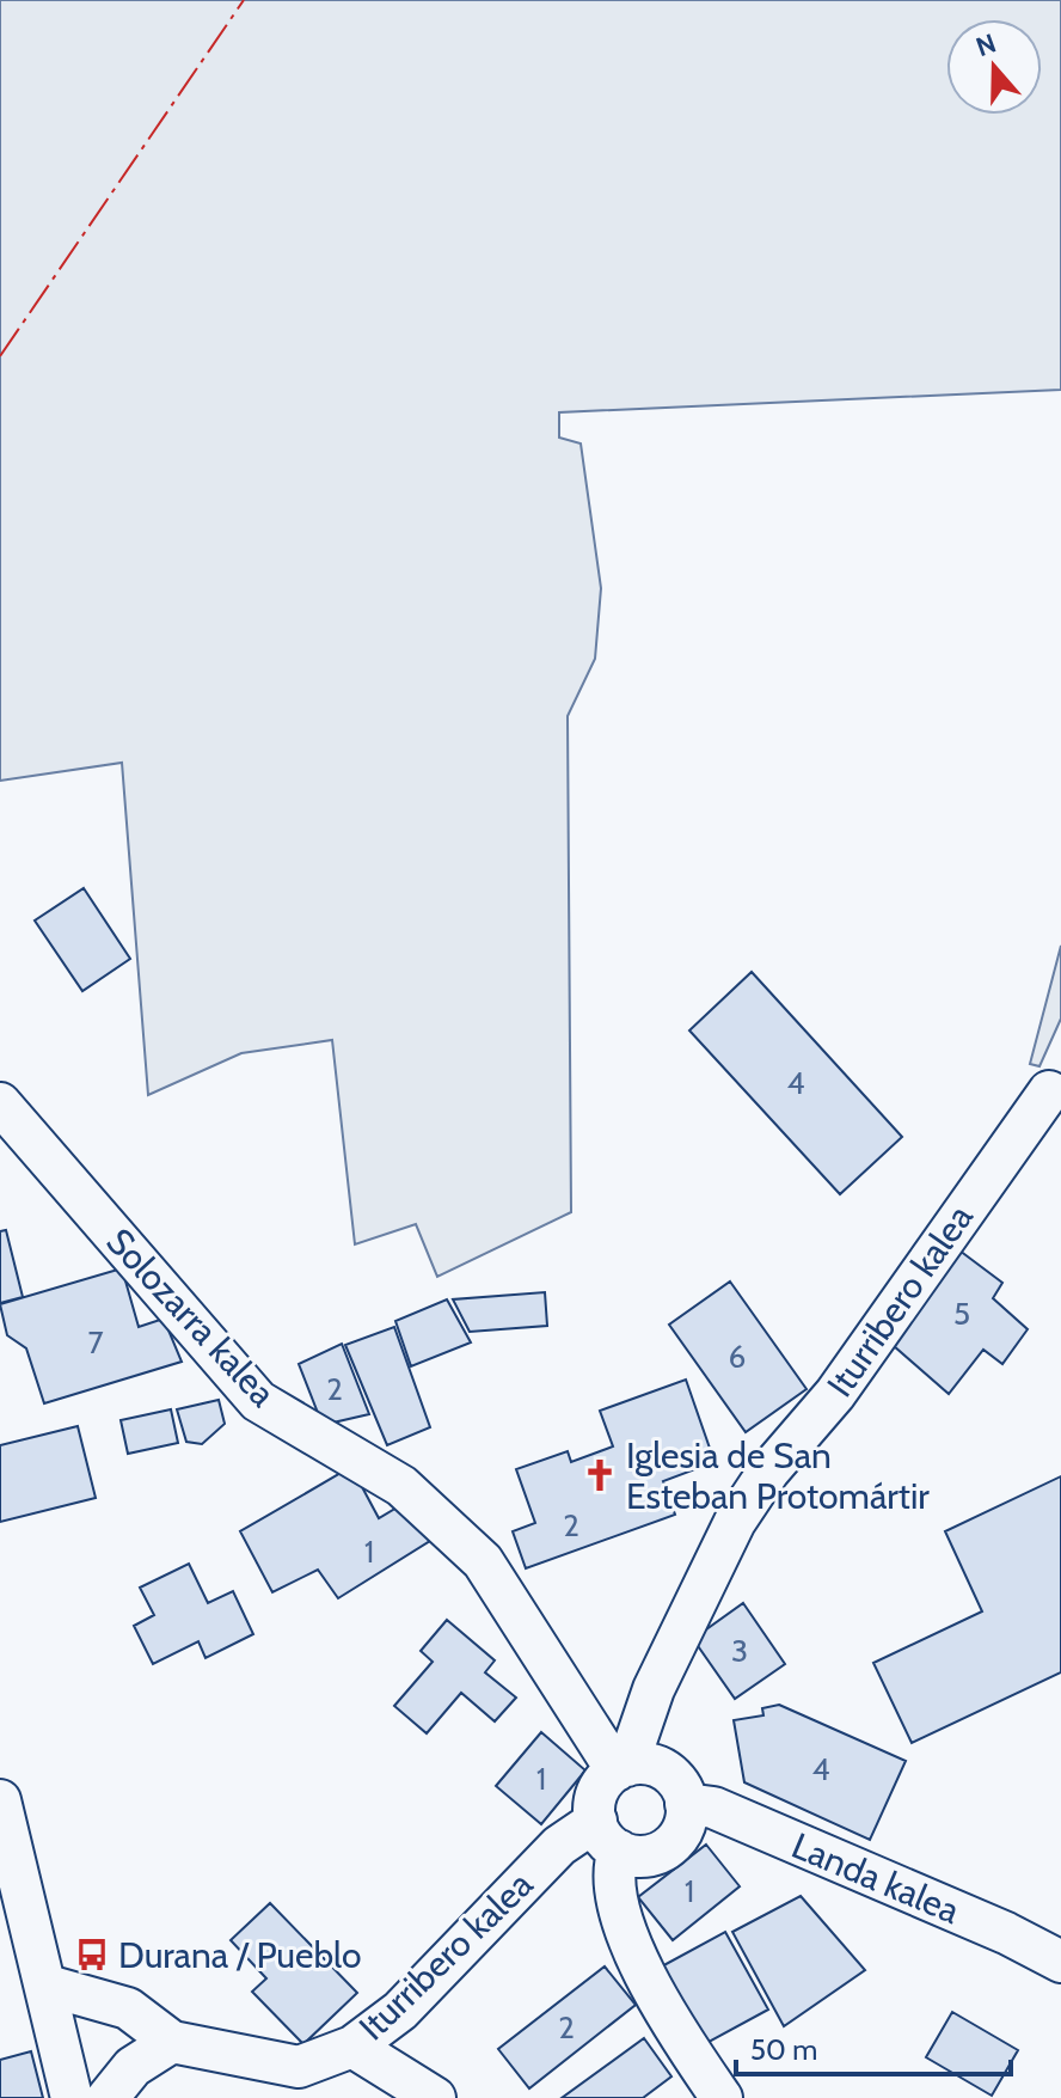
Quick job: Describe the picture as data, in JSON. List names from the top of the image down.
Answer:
{
  "streets": {
    "street": ["Iturribero kalea", "Solozarra kalea", "Landa kalea"]
  },
  "crossings": [
    ["Iturribero kalea", "Solozarra kalea"],
    ["Iturribero kalea", "Landa kalea"],
    ["Solozarra kalea", "Landa kalea"]
  ],
  "places": {
    "church": ["Iglesia de San Esteban Protomártir"],
    "bus stop": ["Durana / Pueblo"]
  },
  "house_numbers": [
    "4",
    "5",
    "7",
    "6",
    "2",
    "2",
    "1",
    "3",
    "4",
    "1",
    "1",
    "2"
  ],
  "scale_bar": "50 m",
  "north": "top"
}
